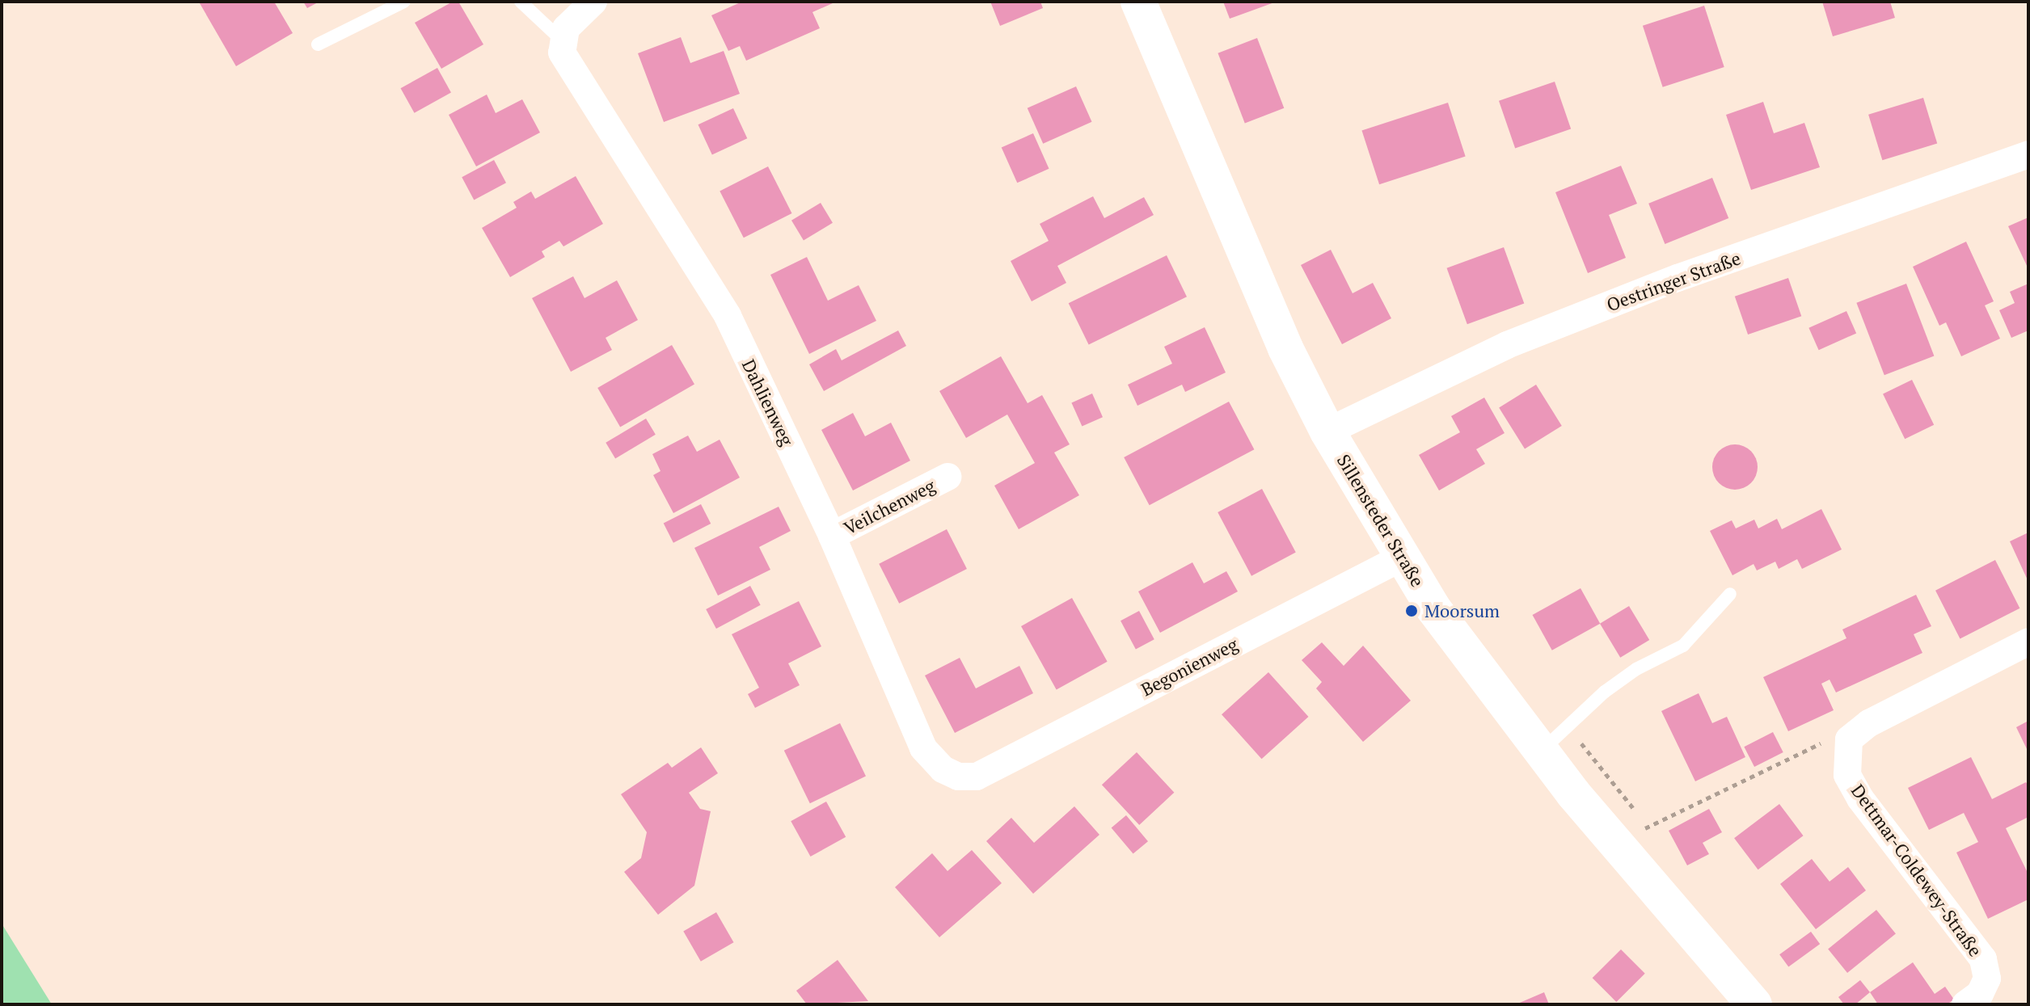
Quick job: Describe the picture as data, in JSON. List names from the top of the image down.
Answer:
{
  "streets": {
    "main road": ["Sillensteder Straße"],
    "street": [
      "Oestringer Straße",
      "Dahlienweg",
      "Veilchenweg",
      "Begonienweg",
      "Dettmar-Coldewey-Straße"
    ]
  },
  "crossings": [
    ["Oestringer Straße", "Sillensteder Straße"],
    ["Dahlienweg", "Veilchenweg"],
    ["Dahlienweg", "Begonienweg"],
    ["Sillensteder Straße", "Begonienweg"]
  ],
  "places": ["Moorsum"]
}
